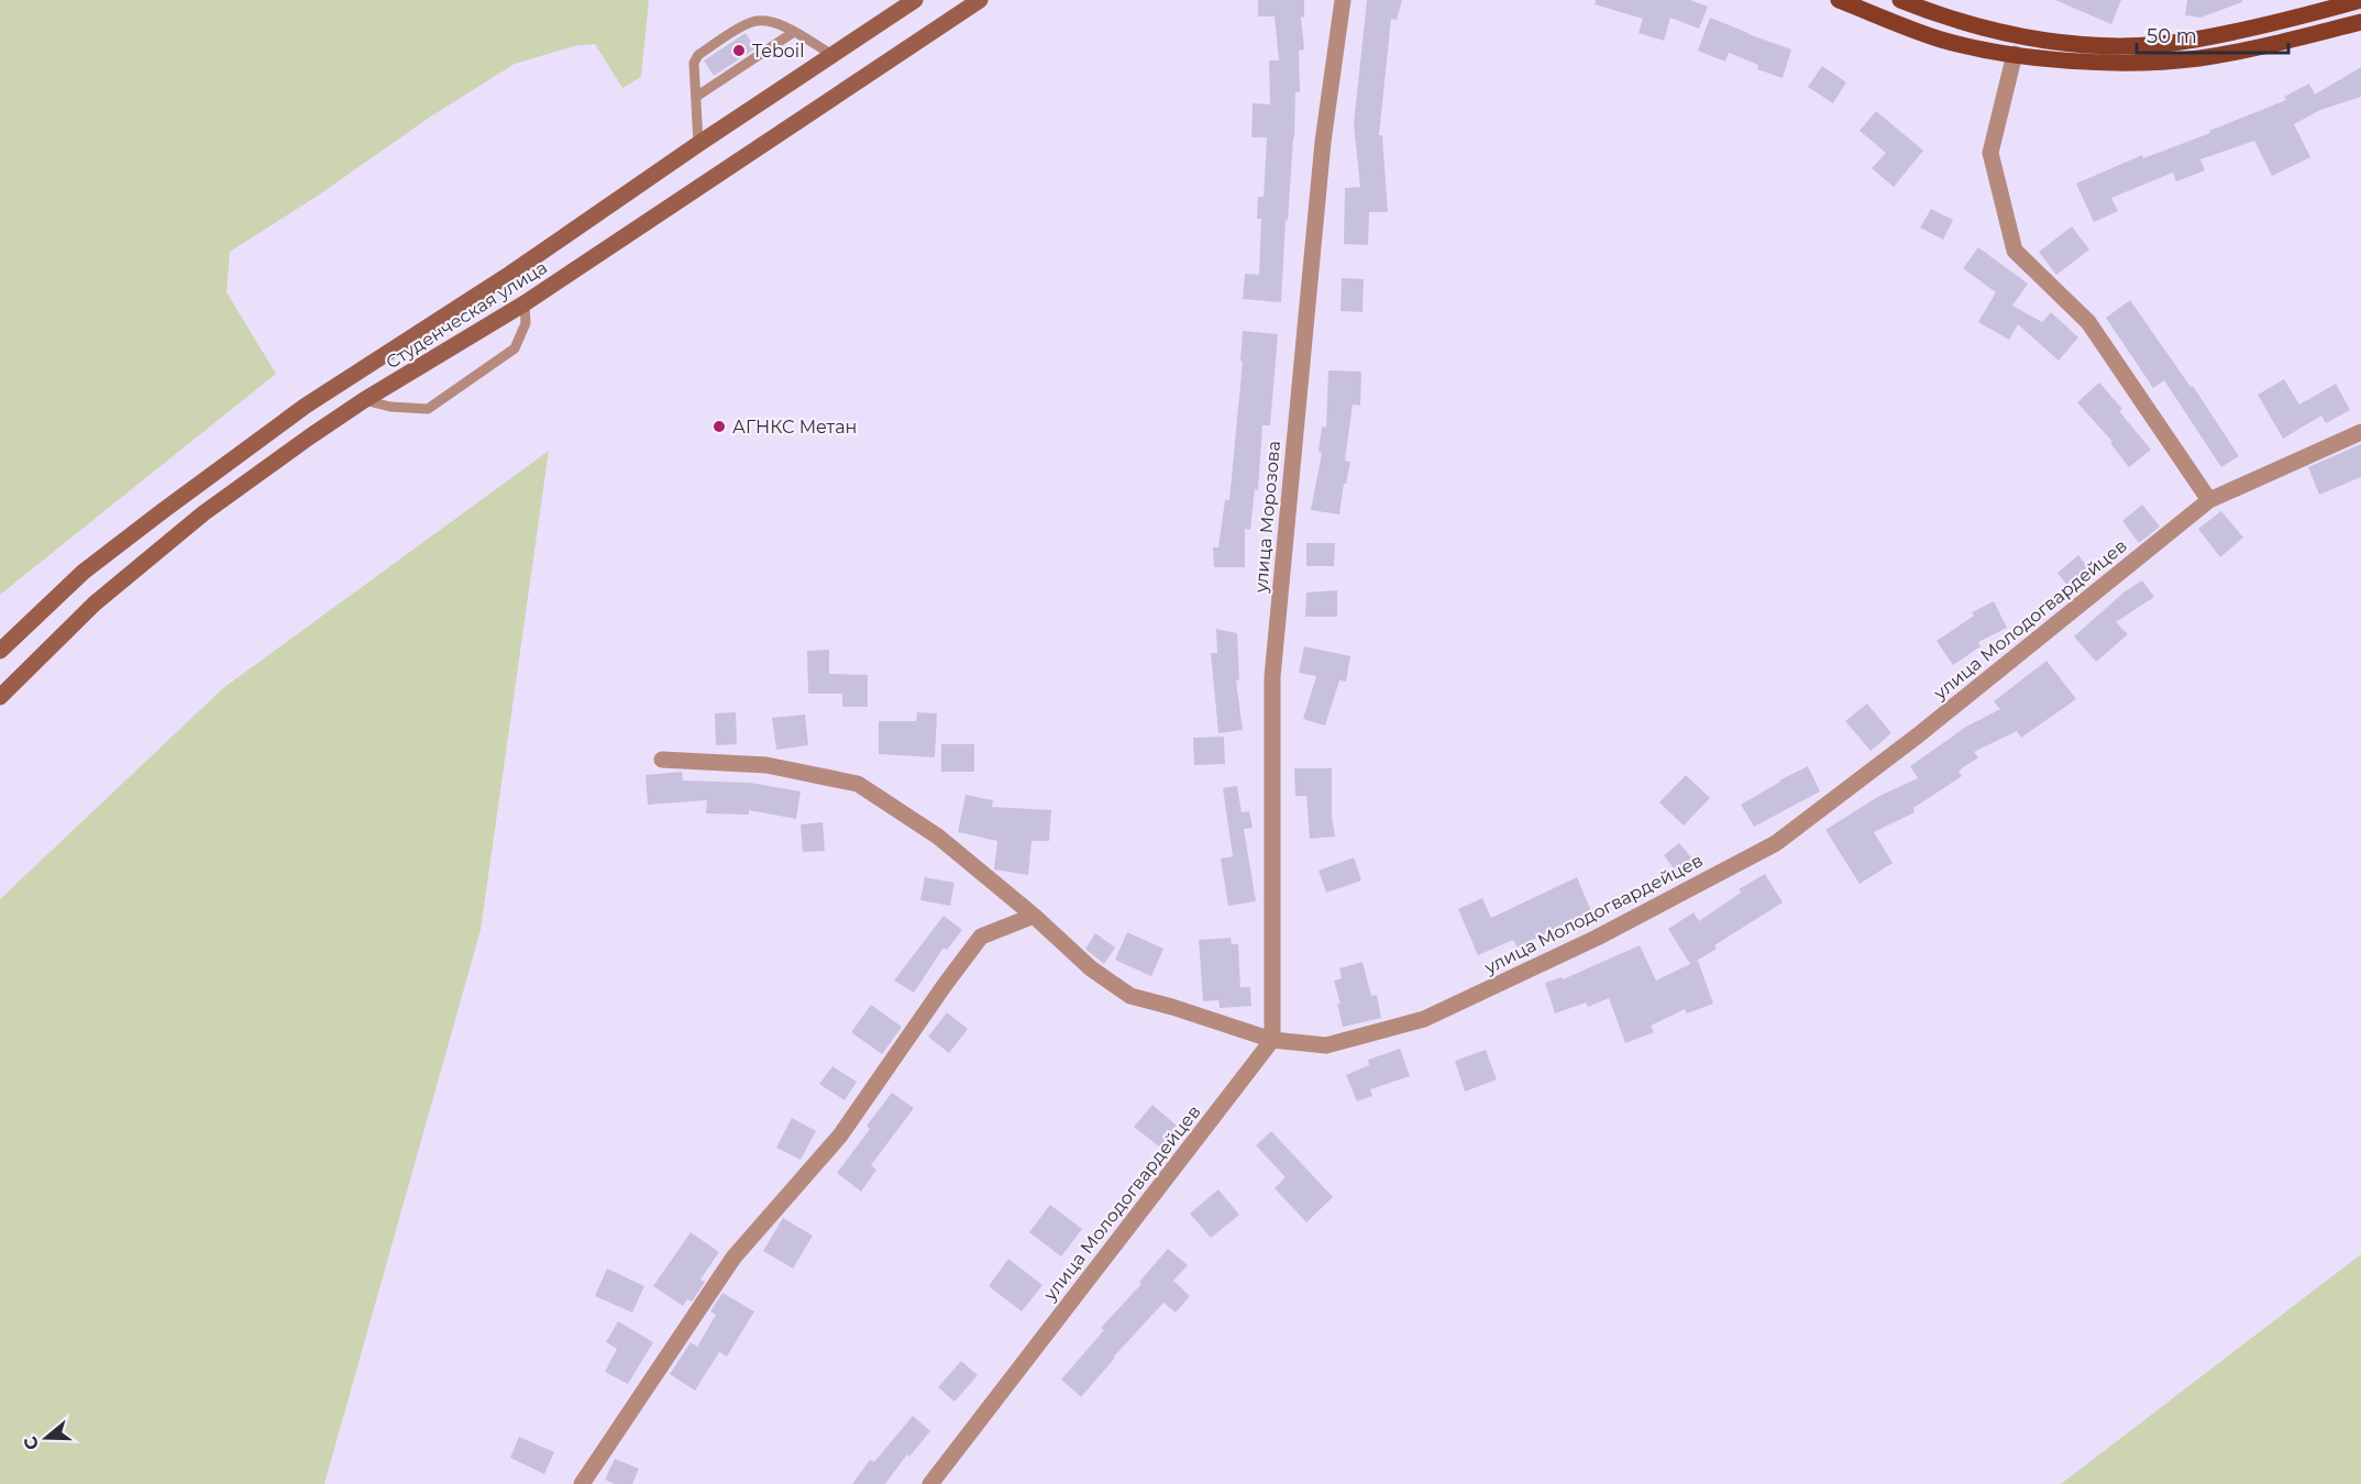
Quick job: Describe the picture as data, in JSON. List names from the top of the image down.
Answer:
{
  "streets": {
    "main road": ["Студенческая улица"],
    "street": ["улица Морозова", "улица Молодогвардейцев"]
  },
  "crossings": [
    ["улица Морозова", "улица Молодогвардейцев"]
  ],
  "places": ["Teboil", "АГНКС Метан"],
  "scale_bar": "50 m",
  "north": "left"
}
